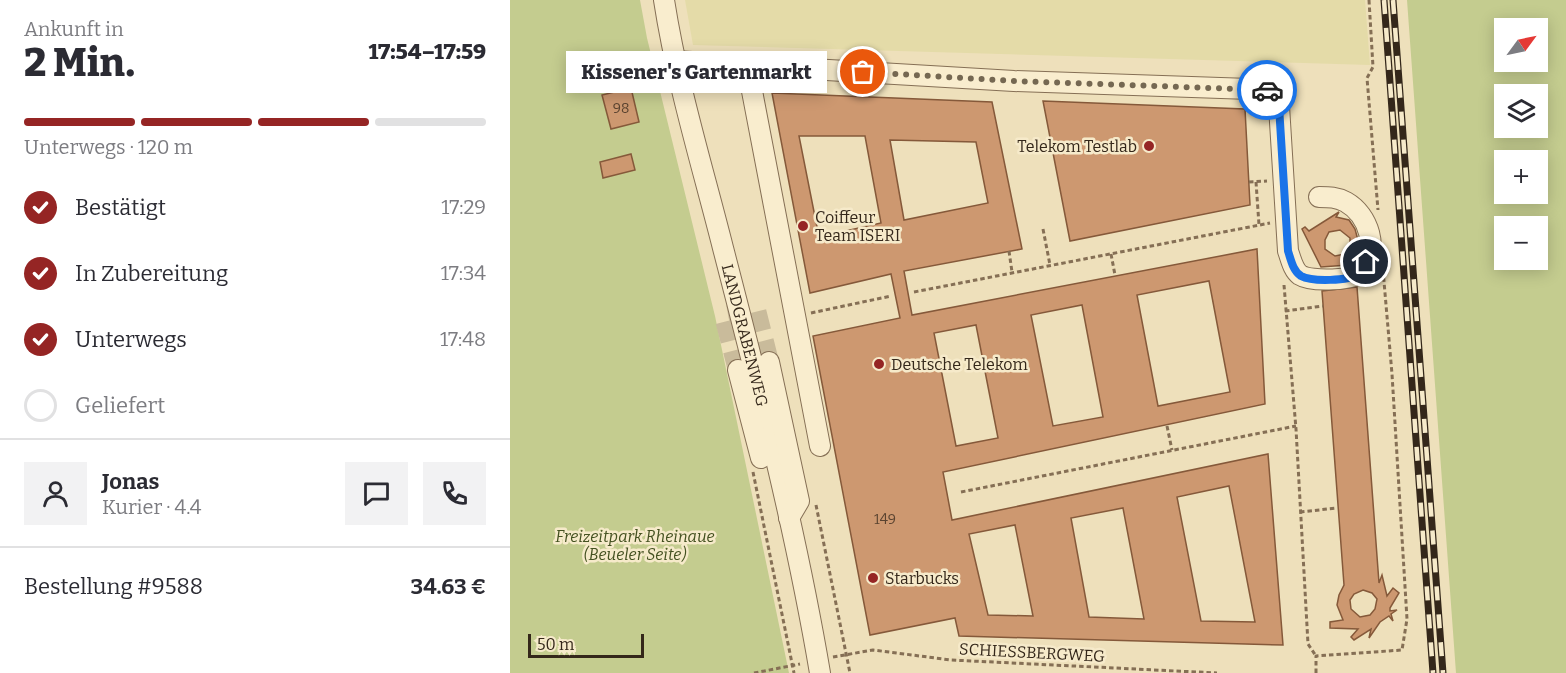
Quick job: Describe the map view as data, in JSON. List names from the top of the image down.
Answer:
{
  "streets": {
    "street": ["LANDGRABENWEG"],
    "path": ["SCHIESSBERGWEG"]
  },
  "parks": ["Freizeitpark Rheinaue (Beueler Seite)"],
  "places": [
    "Kissener's Gartenmarkt",
    "Telekom Testlab",
    "Coiffeur Team ISERI",
    "Deutsche Telekom",
    "Starbucks"
  ],
  "house_numbers": ["98", "149"],
  "scale_bar": "50 m",
  "north": "top right",
  "page": {
    "heading": ["2 Min.", "Ankunft in", "17:54–17:59"],
    "panel": [
      "Jonas",
      "Kurier · 4.4",
      "Bestellung #9588",
      "34.63 €"
    ],
    "map_buttons": ["+", "−"],
    "bubble": "Kissener's Gartenmarkt",
    "bar": "Unterwegs · 120 m",
    "list": [
      ["Bestätigt", "17:29"],
      ["In Zubereitung", "17:34"],
      ["Unterwegs", "17:48"],
      "Geliefert"
    ],
    "scale": "50 m"
  }
}
